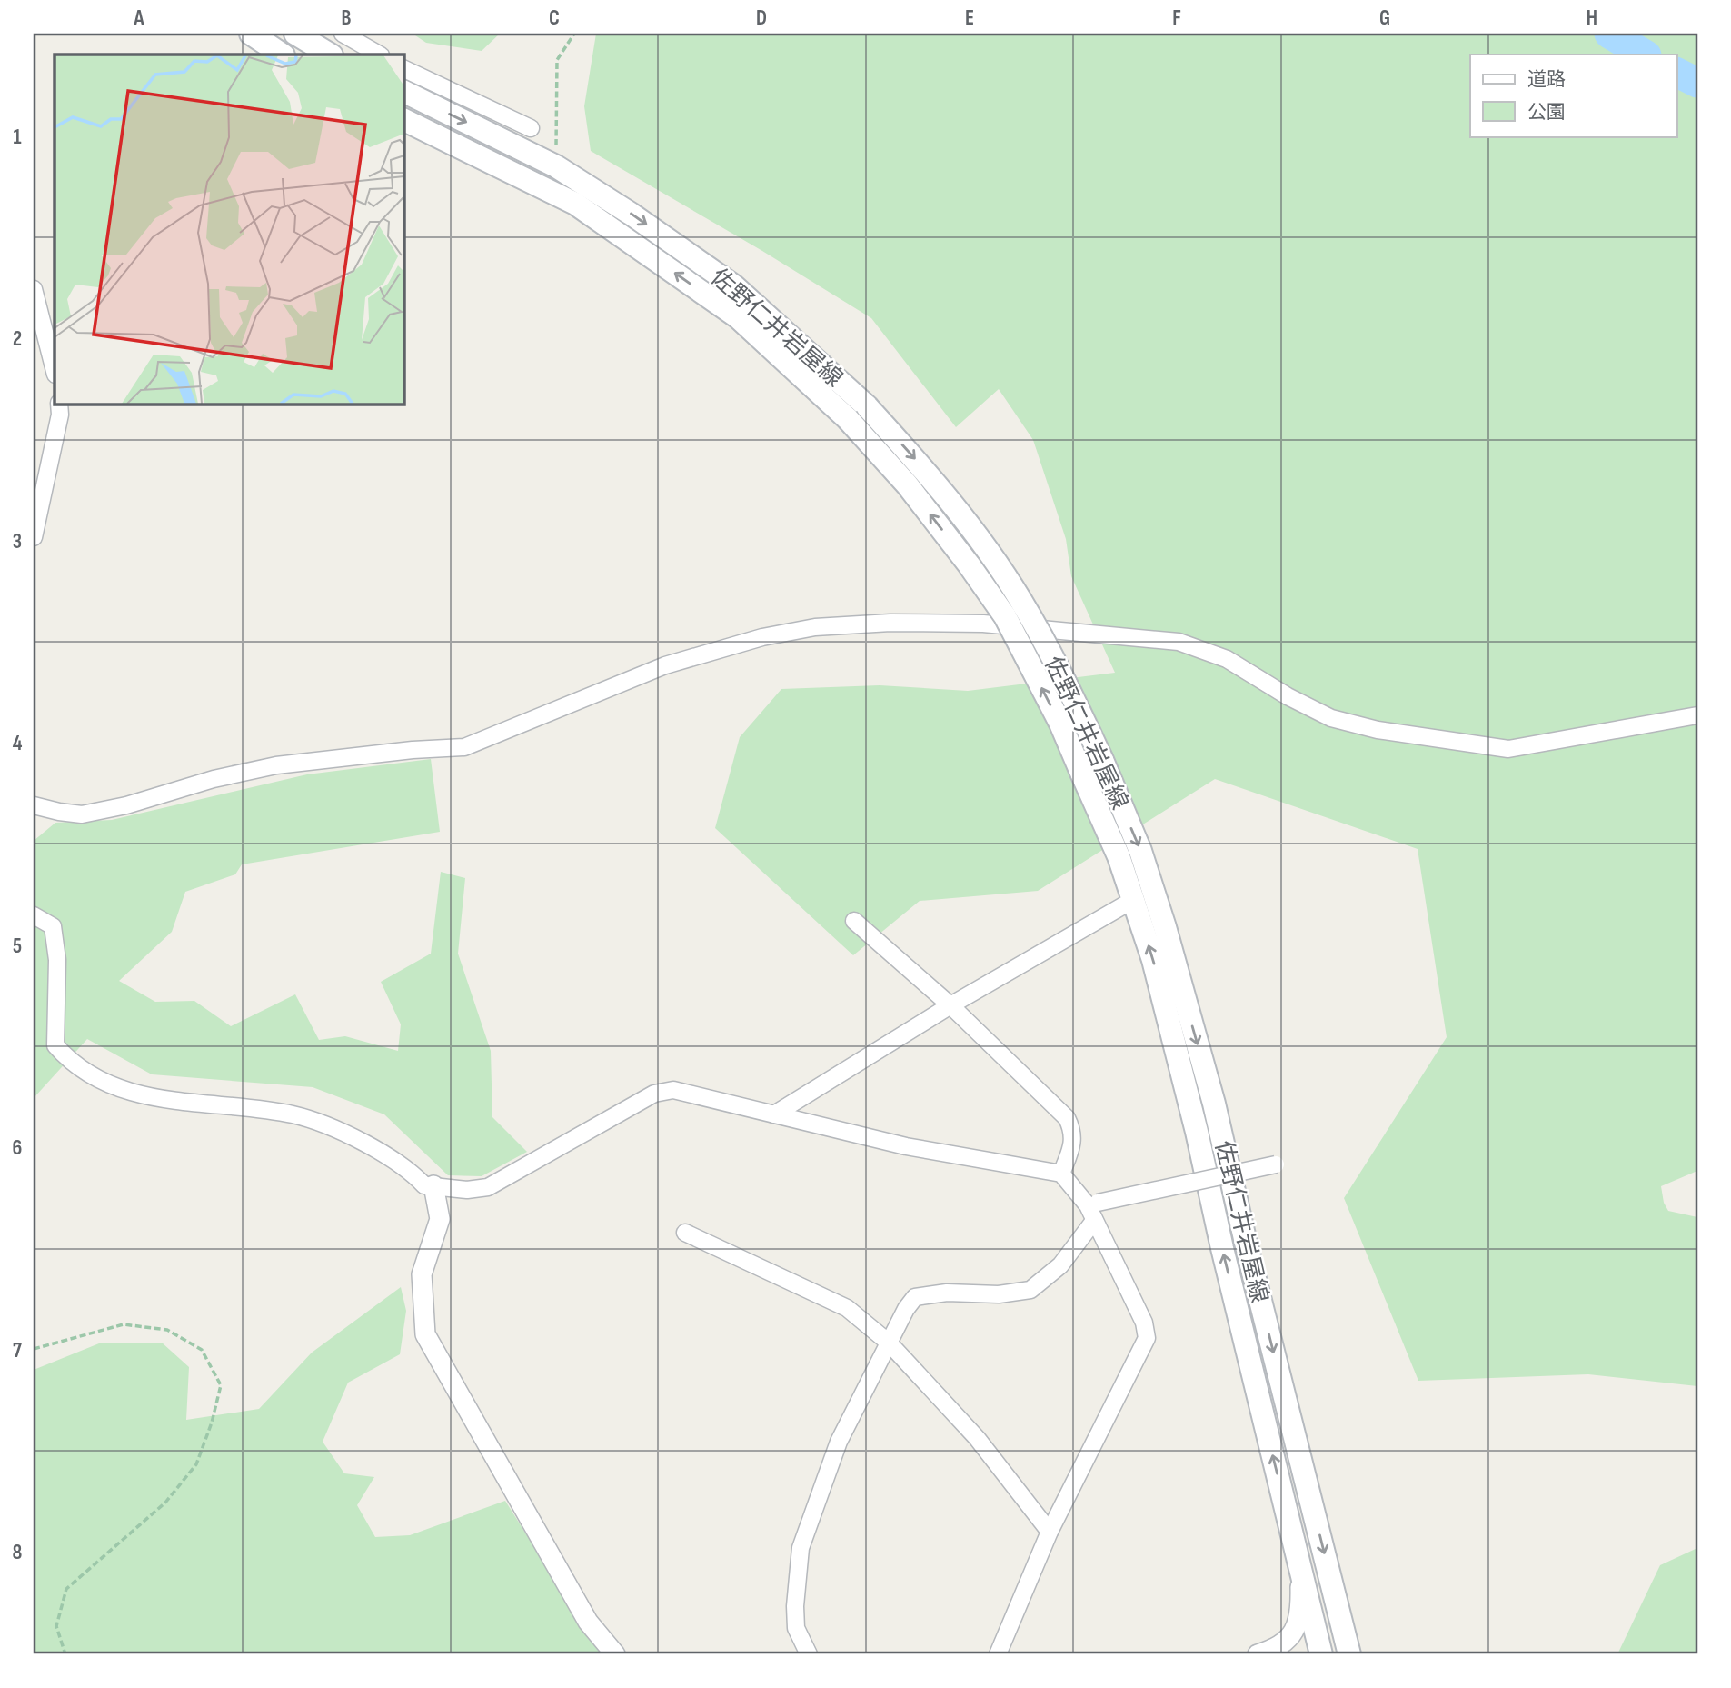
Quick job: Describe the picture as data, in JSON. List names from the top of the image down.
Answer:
{
  "streets": {
    "main road": ["佐野仁井岩屋線"]
  },
  "legend": ["道路", "公園"],
  "grid": {
    "columns": [
      "A",
      "B",
      "C",
      "D",
      "E",
      "F",
      "G",
      "H"
    ],
    "rows": [
      "1",
      "2",
      "3",
      "4",
      "5",
      "6",
      "7",
      "8"
    ]
  }
}
